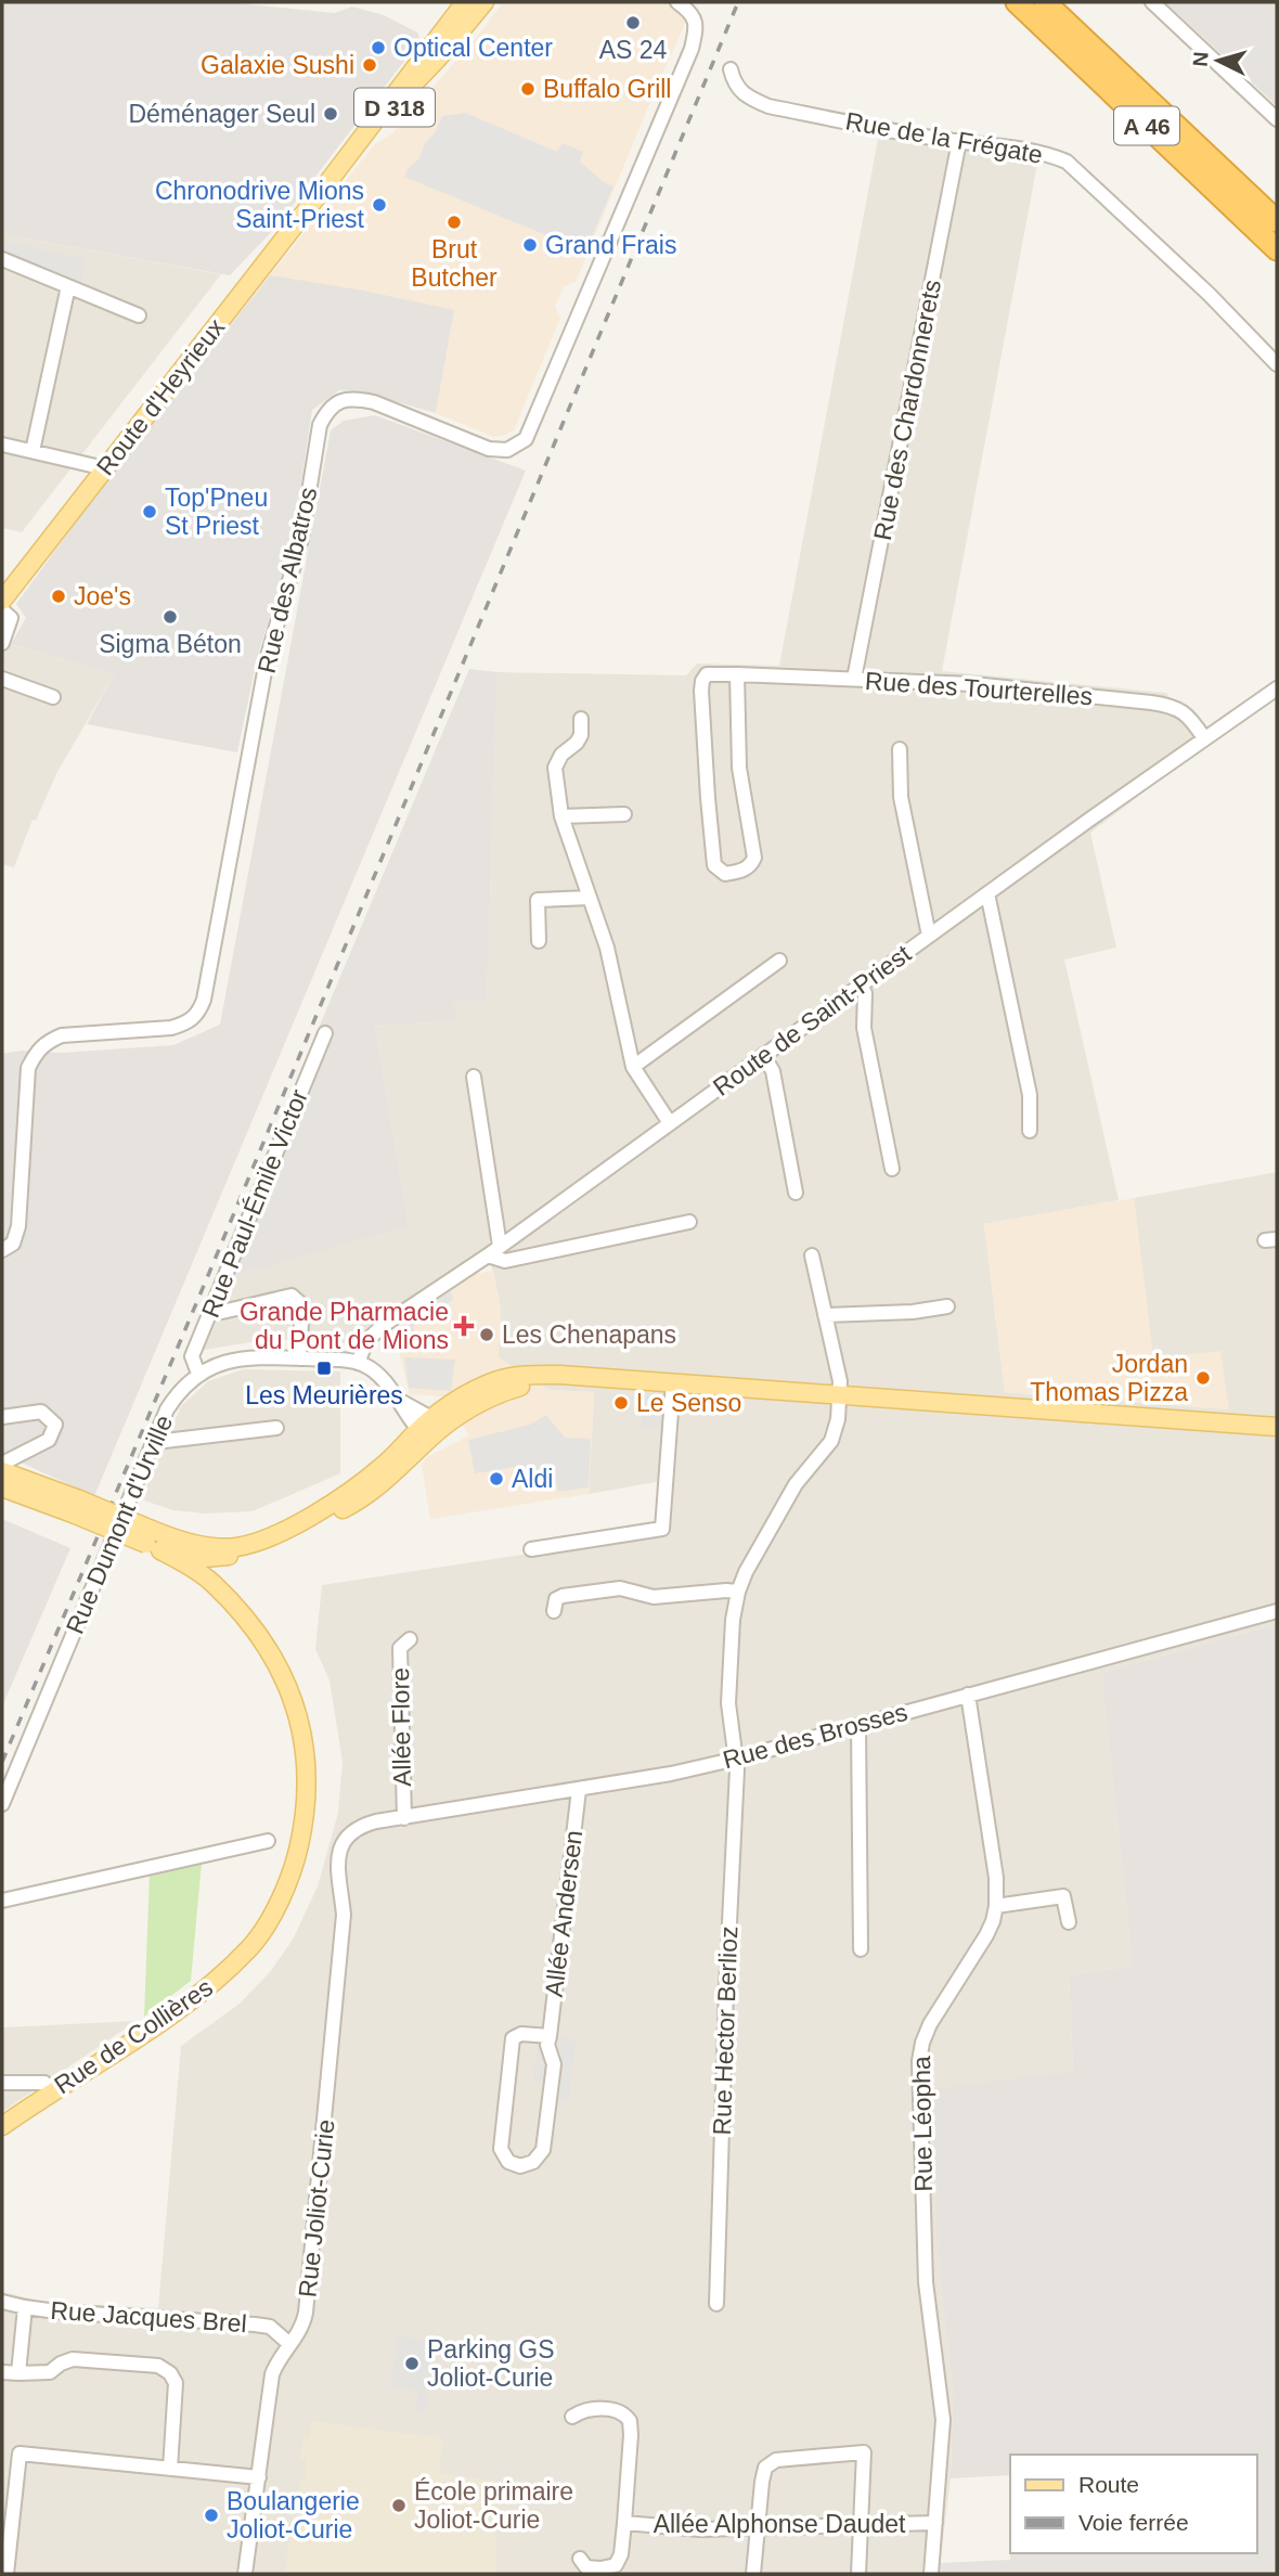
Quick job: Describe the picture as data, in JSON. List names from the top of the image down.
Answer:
{
  "streets": {
    "highway": ["A 46"],
    "main road": ["D 318", "Route d'Heyrieux", "Rue de Collières"],
    "street": [
      "Rue de la Frégate",
      "Rue des Chardonnerets",
      "Rue des Albatros",
      "Rue des Tourterelles",
      "Route de Saint-Priest",
      "Rue Paul-Émile Victor",
      "Rue Dumont d'Urville",
      "Allée Flore",
      "Rue des Brosses",
      "Allée Andersen",
      "Rue Hector Berlioz",
      "Rue Léopha",
      "Rue Joliot-Curie",
      "Rue Jacques Brel",
      "Allée Alphonse Daudet"
    ]
  },
  "crossings": [
    ["Rue de la Frégate", "Rue des Chardonnerets"],
    ["Rue des Chardonnerets", "Rue des Tourterelles"],
    ["Rue des Tourterelles", "Route de Saint-Priest"],
    ["Route de Saint-Priest", "Rue Dumont d'Urville"],
    ["Rue Paul-Émile Victor", "Rue Dumont d'Urville"],
    ["Allée Flore", "Rue des Brosses"],
    ["Rue des Brosses", "Allée Andersen"],
    ["Rue des Brosses", "Rue Hector Berlioz"],
    ["Rue des Brosses", "Rue Léopha"],
    ["Rue des Brosses", "Rue Joliot-Curie"],
    ["Rue Léopha", "Allée Alphonse Daudet"],
    ["Rue Joliot-Curie", "Rue Jacques Brel"]
  ],
  "places": {
    "other": [
      "AS 24",
      "Optical Center",
      "Galaxie Sushi",
      "Buffalo Grill",
      "Déménager Seul",
      "Chronodrive Mions Saint-Priest",
      "Brut Butcher",
      "Grand Frais",
      "Top'Pneu St Priest",
      "Joe's",
      "Sigma Béton",
      "Les Chenapans",
      "Jordan Thomas Pizza",
      "Le Senso",
      "Aldi",
      "Parking GS Joliot-Curie",
      "École primaire Joliot-Curie",
      "Boulangerie Joliot-Curie"
    ],
    "health": ["Grande Pharmacie du Pont de Mions"],
    "transit": ["Les Meurières"]
  },
  "legend": ["Route", "Voie ferrée"],
  "north": "left"
}
